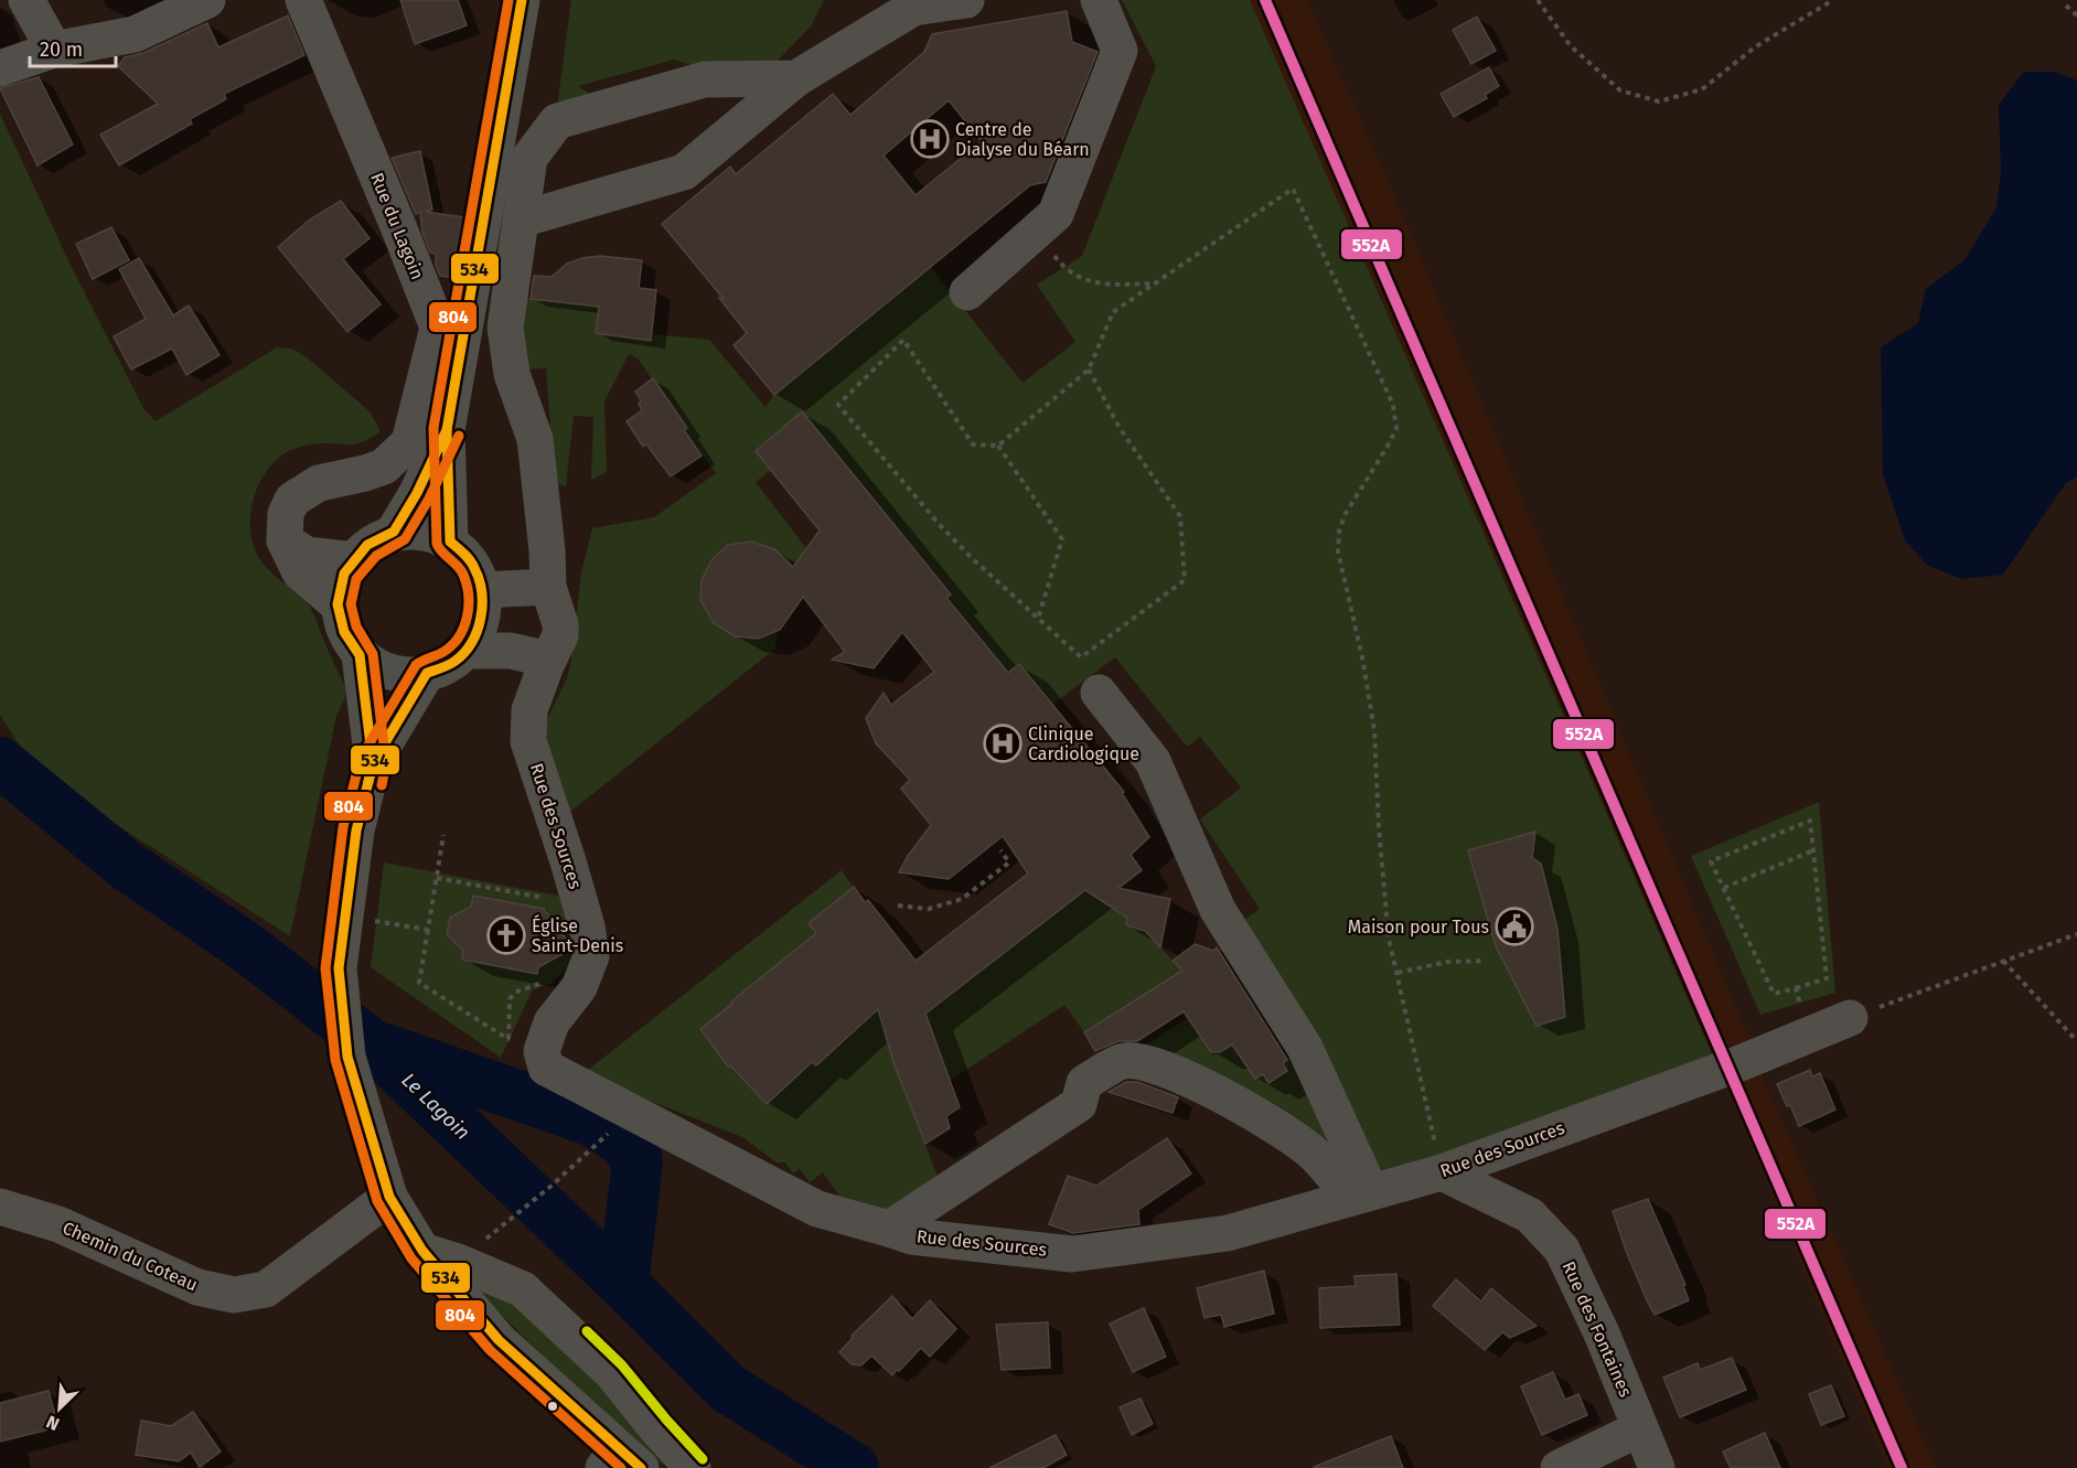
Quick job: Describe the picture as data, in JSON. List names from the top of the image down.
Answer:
{
  "streets": {
    "street": [
      "Rue du Lagoin",
      "Rue des Sources",
      "Chemin du Coteau",
      "Rue des Fontaines"
    ]
  },
  "crossings": [
    ["Rue des Sources", "Rue des Fontaines"]
  ],
  "water": ["Le Lagoin"],
  "places": {
    "hospital": ["Centre de Dialyse du Béarn", "Clinique Cardiologique"],
    "public building": ["Maison pour Tous"],
    "church": ["Église Saint-Denis"]
  },
  "lines": ["transit line 552A", "transit line 534", "transit line 804"],
  "scale_bar": "20 m",
  "north": "bottom left"
}
